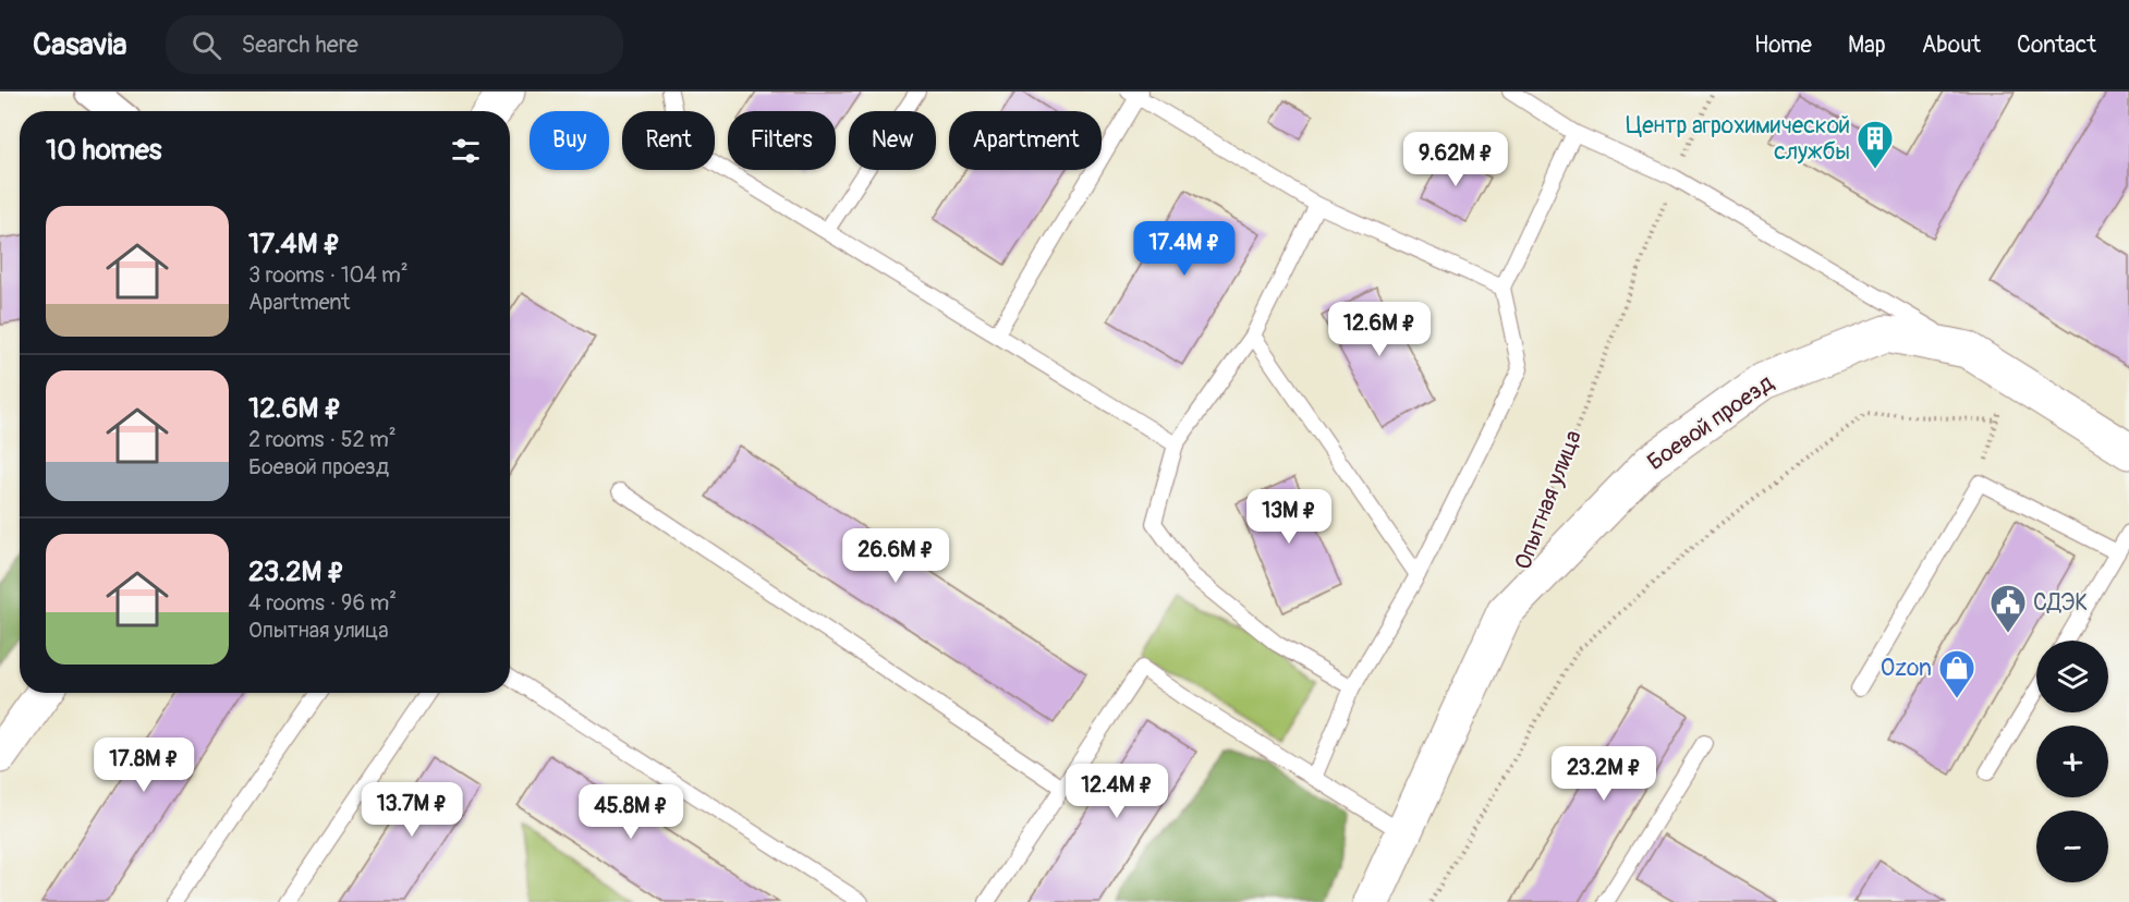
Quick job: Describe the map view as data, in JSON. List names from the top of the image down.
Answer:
{
  "streets": {
    "street": ["Боевой проезд"],
    "path": ["Опытная улица"]
  },
  "crossings": [
    ["Боевой проезд", "Опытная улица"]
  ],
  "places": {
    "building": ["Центр агрохимической службы"],
    "public building": ["СДЭК"],
    "shop": ["Ozon"]
  },
  "page": {
    "header": "Casavia",
    "search": "Search here",
    "nav": [
      "Home",
      "Map",
      "About",
      "Contact"
    ],
    "chip": [
      "Buy",
      "Rent",
      "Filters",
      "New",
      "Apartment"
    ],
    "heading": "10 homes",
    "price": [
      "9.62M ₽",
      "17.4M ₽",
      "12.6M ₽",
      "13M ₽",
      "26.6M ₽",
      "17.8M ₽",
      "23.2M ₽",
      "12.4M ₽",
      "13.7M ₽",
      "45.8M ₽"
    ],
    "list": [
      {
        "name": "17.4M ₽",
        "note": "3 rooms · 104 m² · Apartment"
      },
      {
        "name": "12.6M ₽",
        "note": "2 rooms · 52 m² · Боевой проезд"
      },
      {
        "name": "23.2M ₽",
        "note": "4 rooms · 96 m² · Опытная улица"
      }
    ],
    "map_buttons": ["+", "−"]
  }
}
